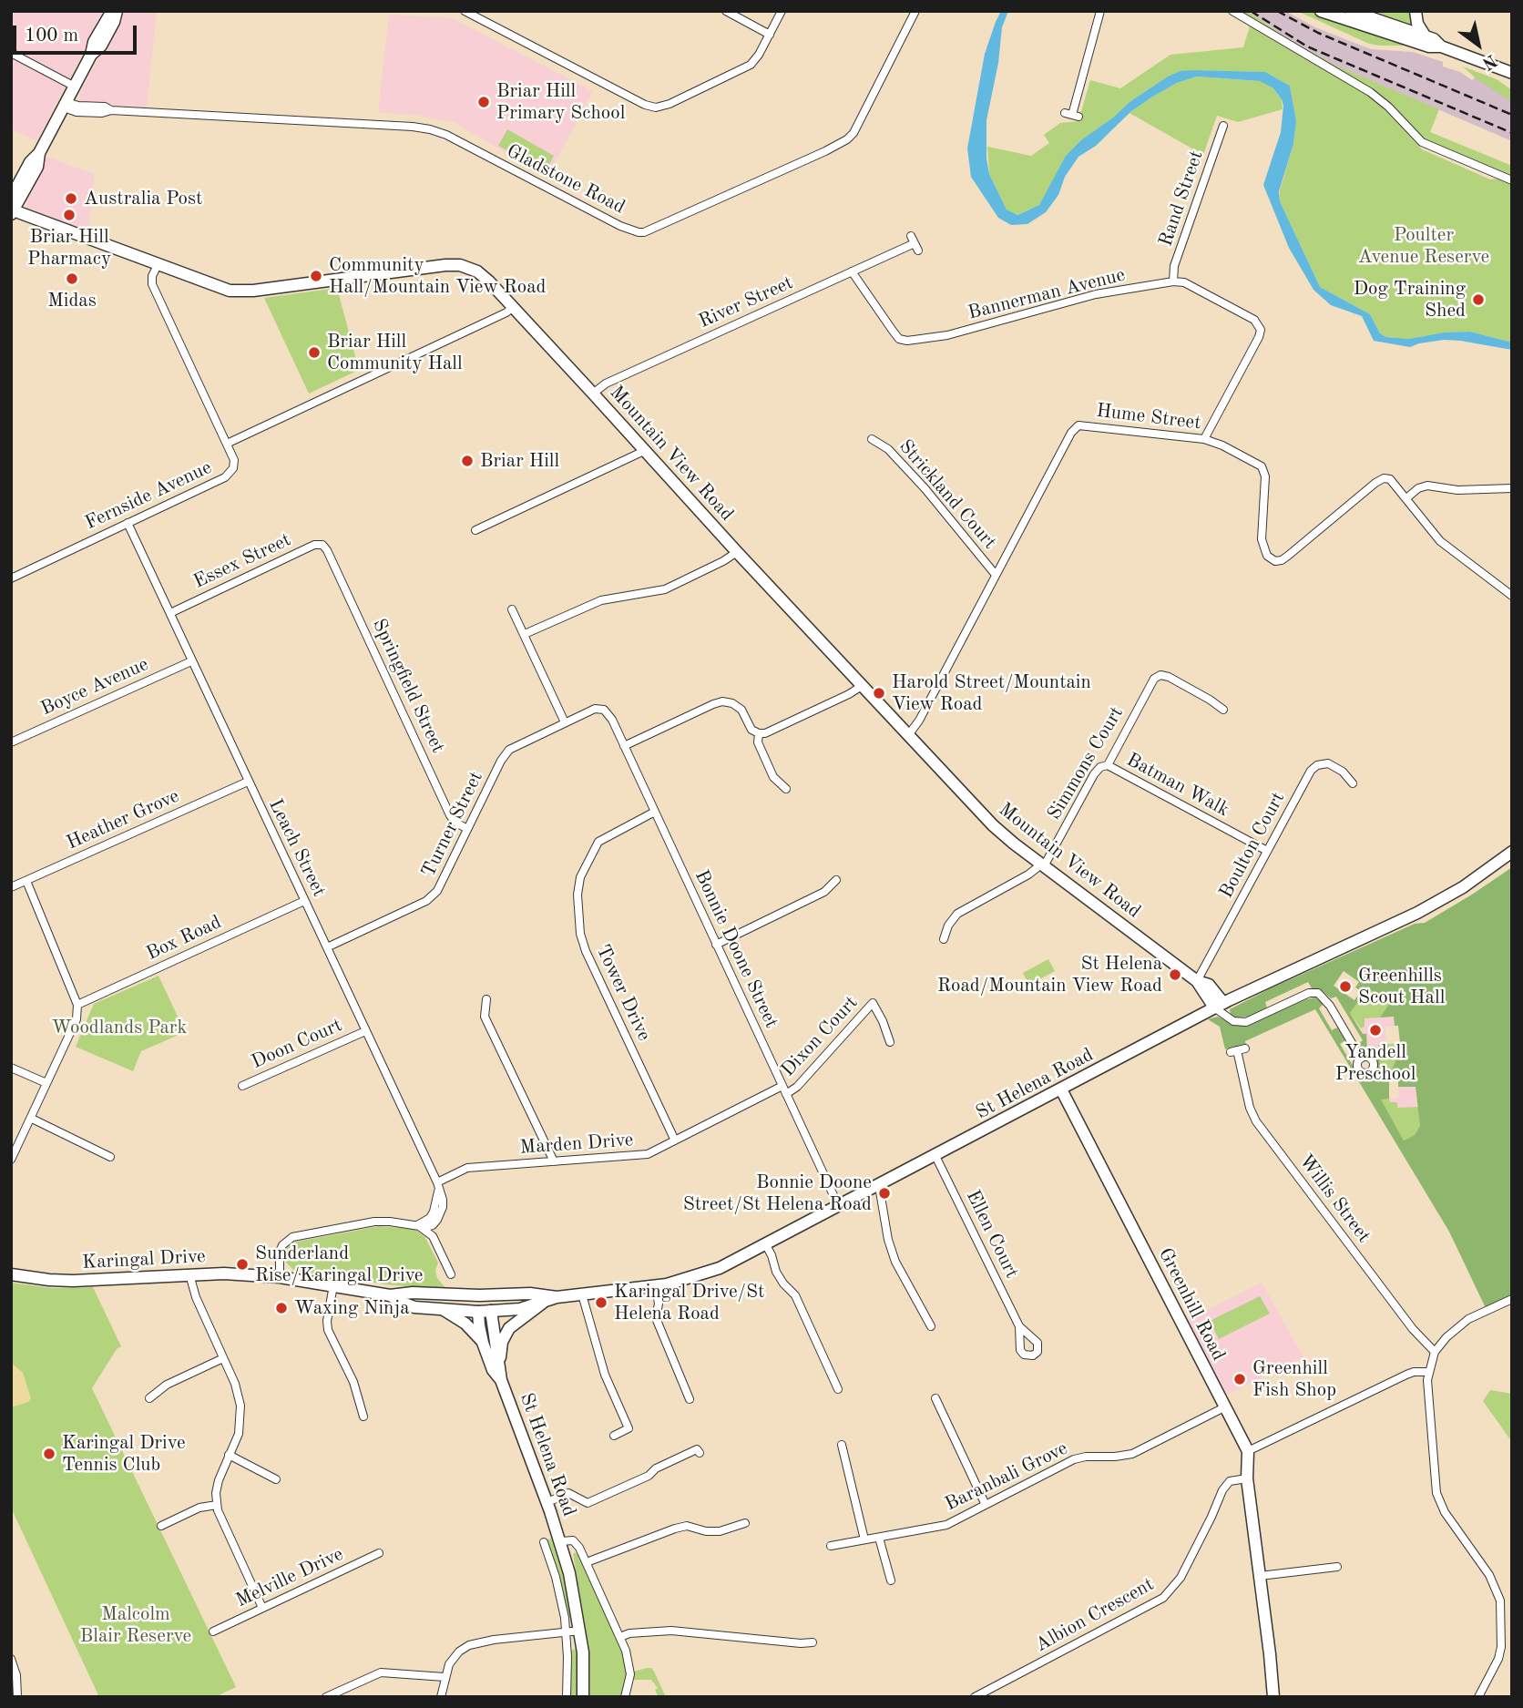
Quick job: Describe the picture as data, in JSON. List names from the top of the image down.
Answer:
{
  "streets": {
    "main road": [
      "Mountain View Road",
      "St Helena Road",
      "Karingal Drive",
      "Greenhill Road"
    ],
    "street": [
      "Gladstone Road",
      "Rand Street",
      "Bannerman Avenue",
      "River Street",
      "Hume Street",
      "Strickland Court",
      "Fernside Avenue",
      "Essex Street",
      "Springfield Street",
      "Boyce Avenue",
      "Simmons Court",
      "Batman Walk",
      "Heather Grove",
      "Turner Street",
      "Boulton Court",
      "Leach Street",
      "Box Road",
      "Bonnie Doone Street",
      "Tower Drive",
      "Dixon Court",
      "Doon Court",
      "Marden Drive",
      "Willis Street",
      "Ellen Court",
      "Baranbali Grove",
      "Melville Drive",
      "Albion Crescent"
    ]
  },
  "crossings": [
    ["Rand Street", "Bannerman Avenue"],
    ["Bannerman Avenue", "River Street"],
    ["Bannerman Avenue", "Hume Street"],
    ["River Street", "Mountain View Road"],
    ["Hume Street", "Mountain View Road"],
    ["Hume Street", "Strickland Court"],
    ["Mountain View Road", "Fernside Avenue"],
    ["Mountain View Road", "Simmons Court"],
    ["Mountain View Road", "Boulton Court"],
    ["Mountain View Road", "St Helena Road"],
    ["Fernside Avenue", "Leach Street"],
    ["Essex Street", "Springfield Street"],
    ["Essex Street", "Leach Street"],
    ["Springfield Street", "Turner Street"],
    ["Boyce Avenue", "Leach Street"],
    ["Simmons Court", "Batman Walk"],
    ["Batman Walk", "Boulton Court"],
    ["Heather Grove", "Leach Street"],
    ["Turner Street", "Leach Street"],
    ["Turner Street", "Bonnie Doone Street"],
    ["Leach Street", "Box Road"],
    ["Leach Street", "Doon Court"],
    ["Leach Street", "Marden Drive"],
    ["Bonnie Doone Street", "Tower Drive"],
    ["Bonnie Doone Street", "Dixon Court"],
    ["Bonnie Doone Street", "St Helena Road"],
    ["Bonnie Doone Street", "Marden Drive"],
    ["Tower Drive", "Marden Drive"],
    ["St Helena Road", "Ellen Court"],
    ["St Helena Road", "Karingal Drive"],
    ["St Helena Road", "Greenhill Road"],
    ["Greenhill Road", "Baranbali Grove"]
  ],
  "parks": ["Poulter Avenue Reserve", "Woodlands Park", "Malcolm Blair Reserve"],
  "places": [
    "Briar Hill Primary School",
    "Australia Post",
    "Briar Hill Pharmacy",
    "Community Hall/Mountain View Road",
    "Midas",
    "Dog Training Shed",
    "Briar Hill Community Hall",
    "Briar Hill",
    "Harold Street/Mountain View Road",
    "St Helena Road/Mountain View Road",
    "Greenhills Scout Hall",
    "Yandell Preschool",
    "Bonnie Doone Street/St Helena Road",
    "Sunderland Rise/Karingal Drive",
    "Karingal Drive/St Helena Road",
    "Waxing Ninja",
    "Greenhill Fish Shop",
    "Karingal Drive Tennis Club"
  ],
  "scale_bar": "100 m",
  "north": "bottom right"
}
